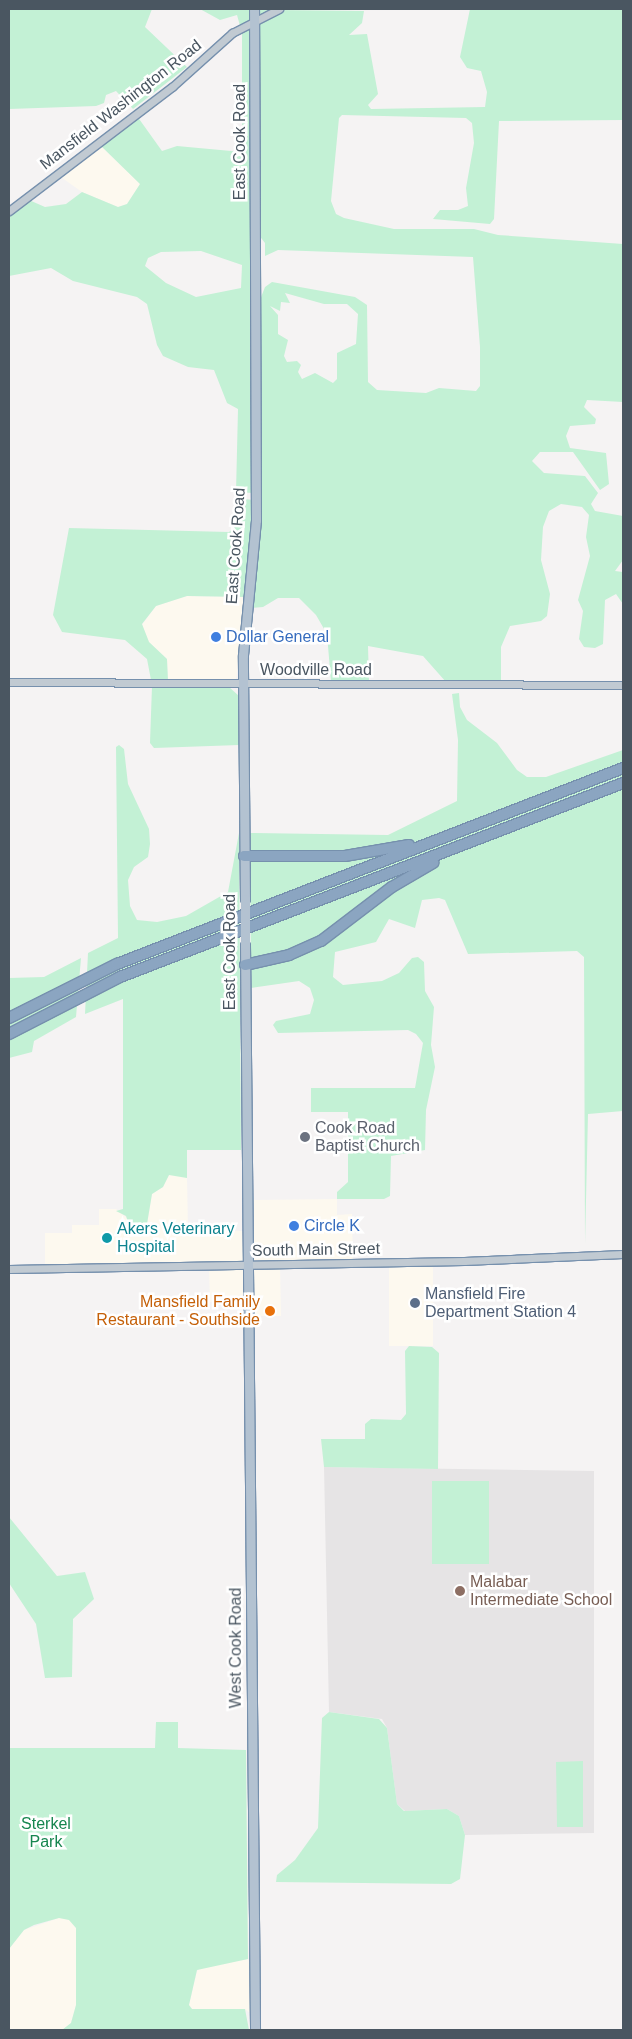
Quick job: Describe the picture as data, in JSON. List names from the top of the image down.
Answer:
{
  "streets": {
    "main road": ["East Cook Road", "West Cook Road"],
    "street": ["Mansfield Washington Road", "Woodville Road", "South Main Street"]
  },
  "crossings": [
    ["Mansfield Washington Road", "East Cook Road"],
    ["East Cook Road", "Woodville Road"],
    ["East Cook Road", "South Main Street"],
    ["East Cook Road", "West Cook Road"],
    ["South Main Street", "West Cook Road"]
  ],
  "parks": ["Sterkel Park"],
  "places": [
    "Dollar General",
    "Cook Road Baptist Church",
    "Circle K",
    "Akers Veterinary Hospital",
    "Mansfield Fire Department Station 4",
    "Mansfield Family Restaurant - Southside",
    "Malabar Intermediate School"
  ]
}
